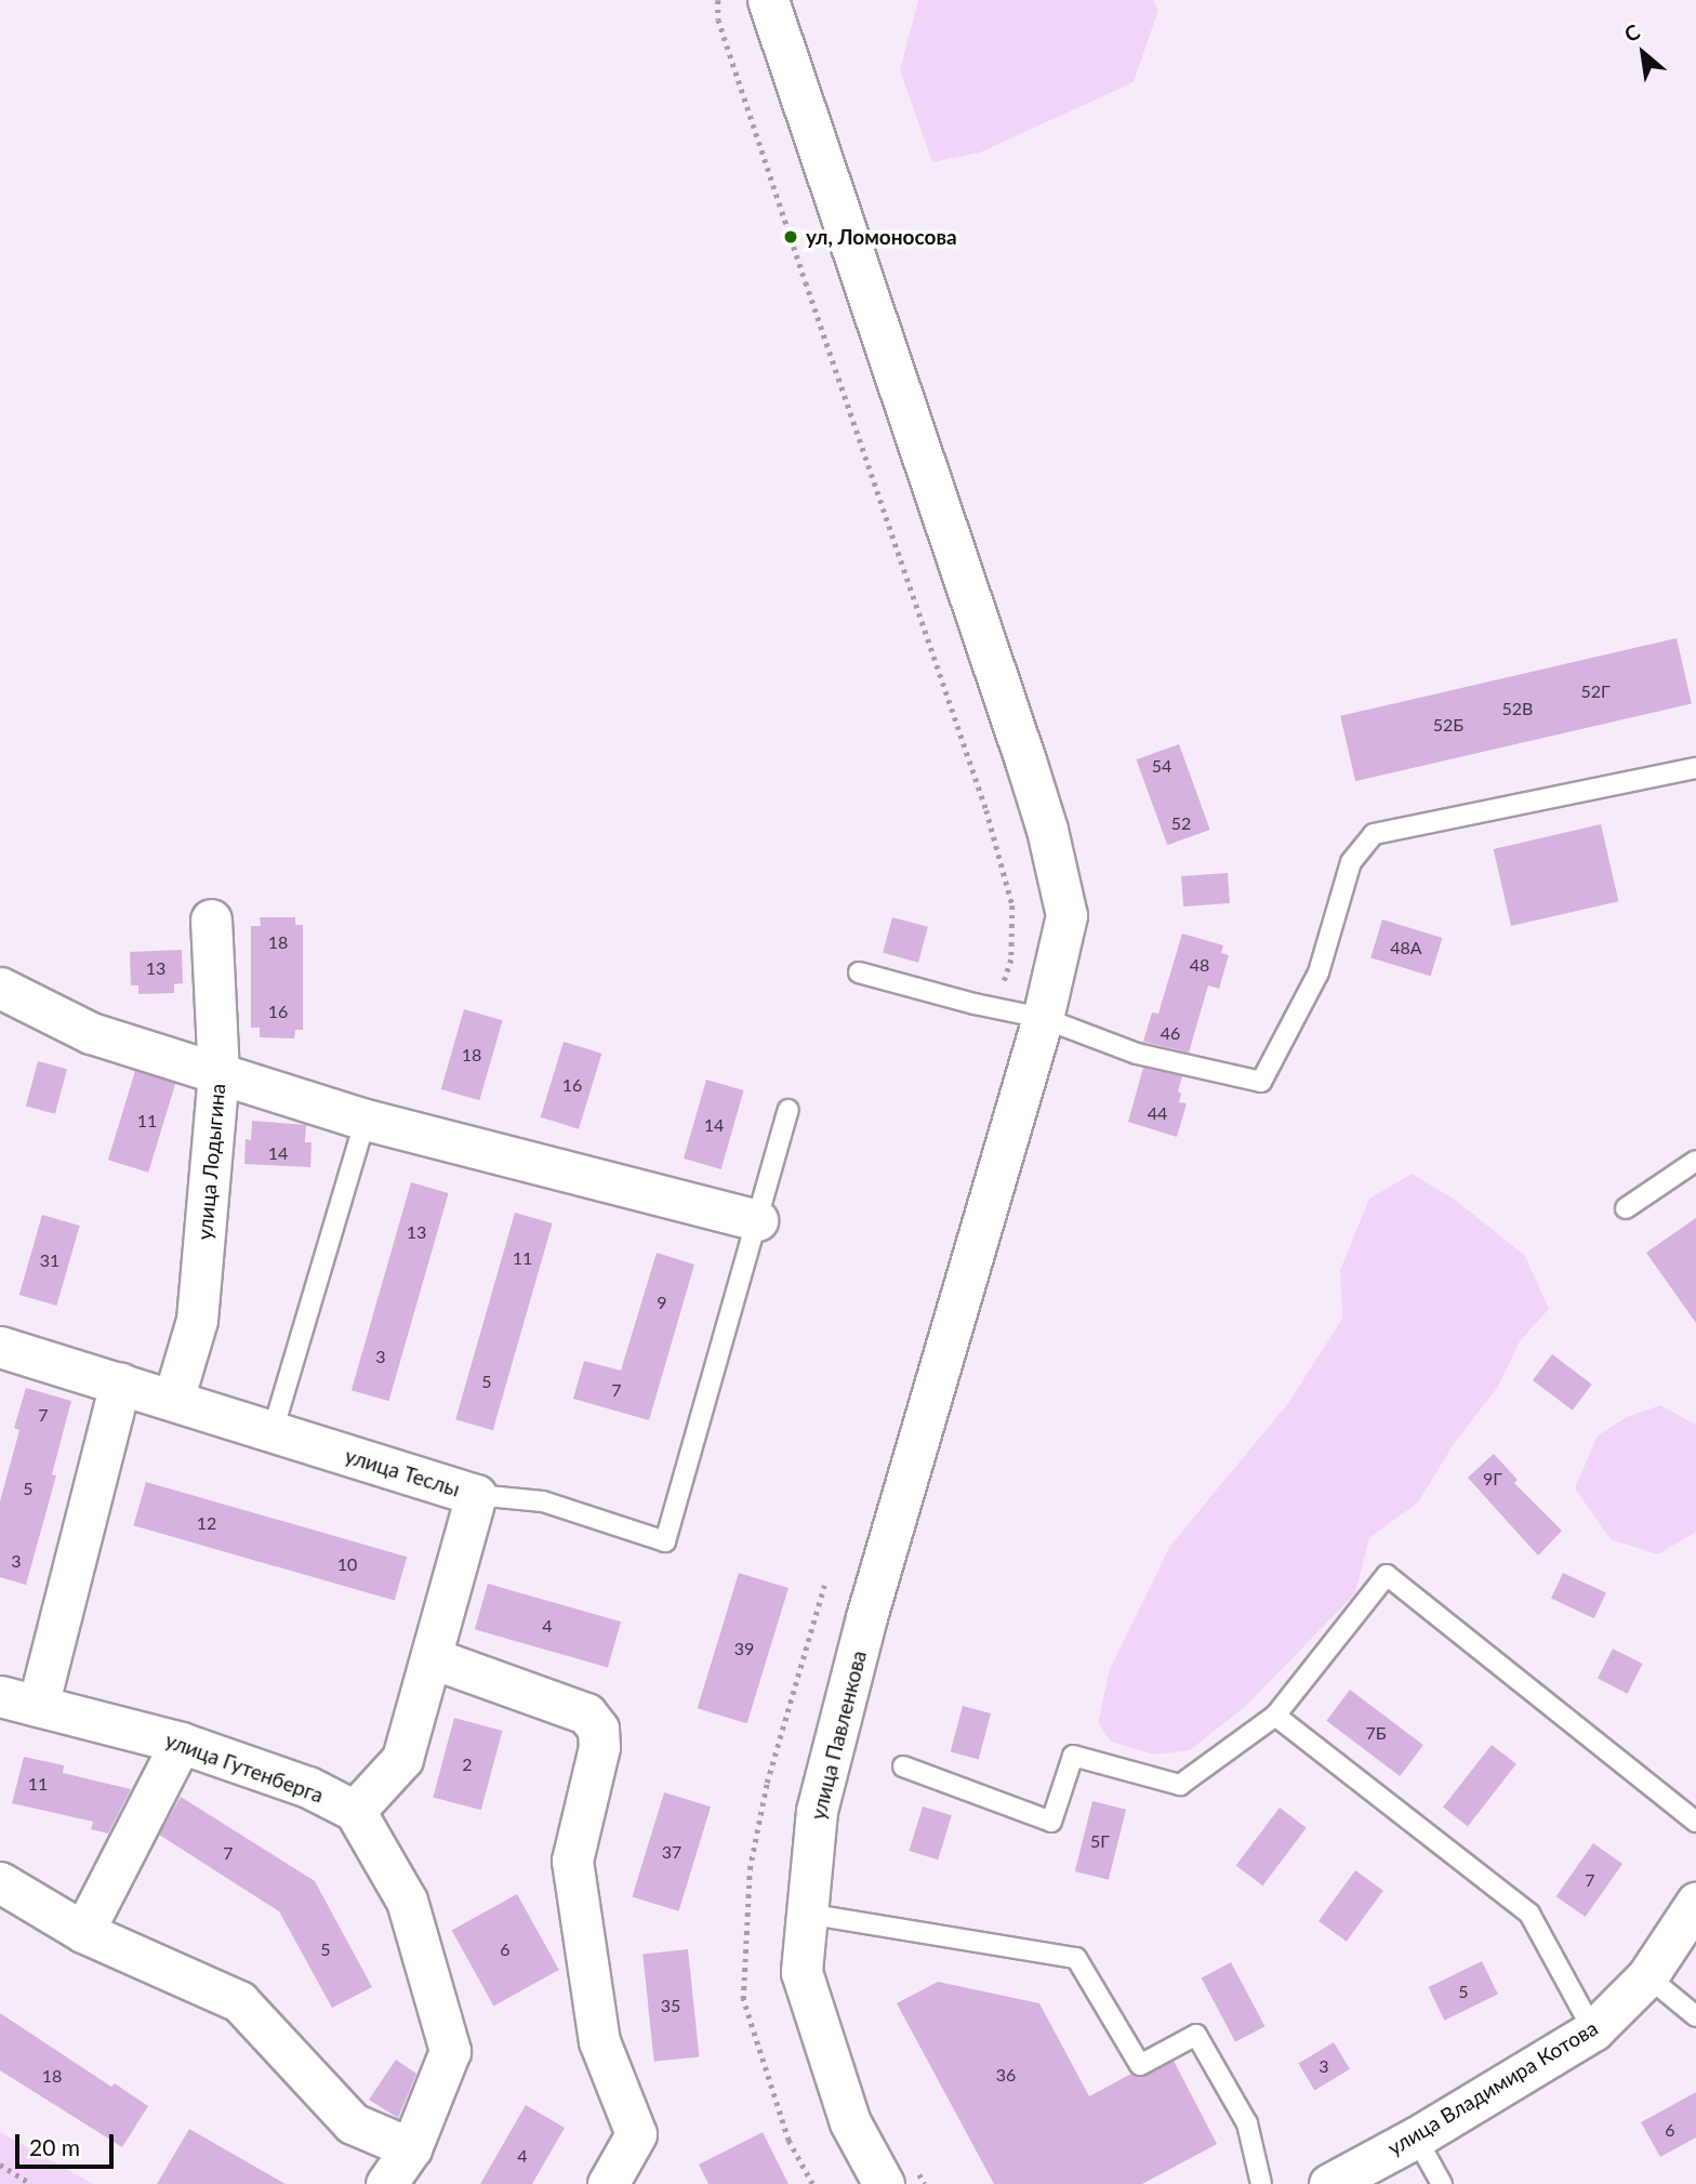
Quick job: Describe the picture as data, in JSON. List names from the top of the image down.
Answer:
{
  "streets": {
    "street": [
      "улица Лодыгина",
      "улица Теслы",
      "улица Павленкова",
      "улица Гутенберга",
      "улица Владимира Котова"
    ]
  },
  "crossings": [
    ["улица Лодыгина", "улица Теслы"],
    ["улица Теслы", "улица Гутенберга"]
  ],
  "places": ["ул, Ломоносова"],
  "house_numbers": [
    "52Г",
    "52В",
    "52Б",
    "54",
    "52",
    "18",
    "48А",
    "48",
    "13",
    "16",
    "46",
    "18",
    "16",
    "44",
    "11",
    "14",
    "14",
    "13",
    "11",
    "31",
    "9",
    "3",
    "5",
    "7",
    "7",
    "9Г",
    "5",
    "12",
    "3",
    "10",
    "4",
    "39",
    "7Б",
    "2",
    "11",
    "5Г",
    "37",
    "7",
    "7",
    "5",
    "6",
    "5",
    "35",
    "3",
    "36",
    "18",
    "6",
    "4"
  ],
  "scale_bar": "20 m",
  "north": "top left"
}
